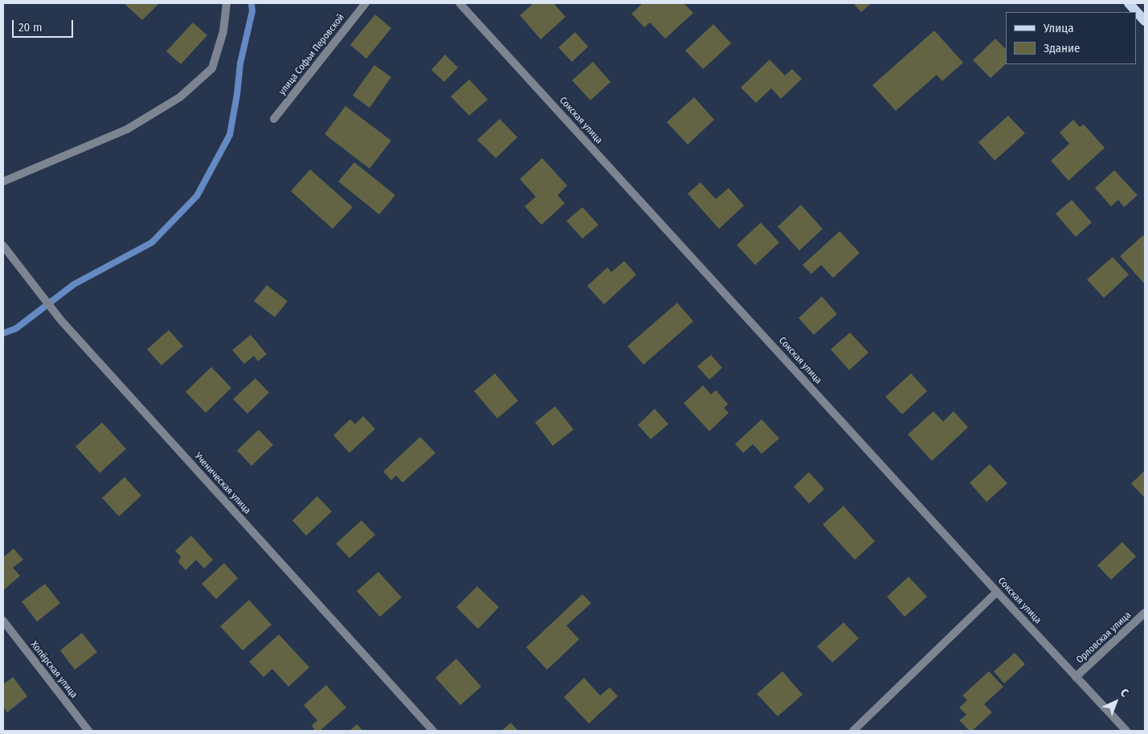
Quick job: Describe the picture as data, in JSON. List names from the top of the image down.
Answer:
{
  "streets": {
    "street": [
      "улица Софьи Перовской",
      "Сокская улица",
      "Ученическая улица",
      "Орловская улица",
      "Хопёрская улица"
    ]
  },
  "crossings": [
    ["Сокская улица", "Орловская улица"]
  ],
  "legend": ["Улица", "Здание"],
  "scale_bar": "20 m",
  "north": "top right"
}
